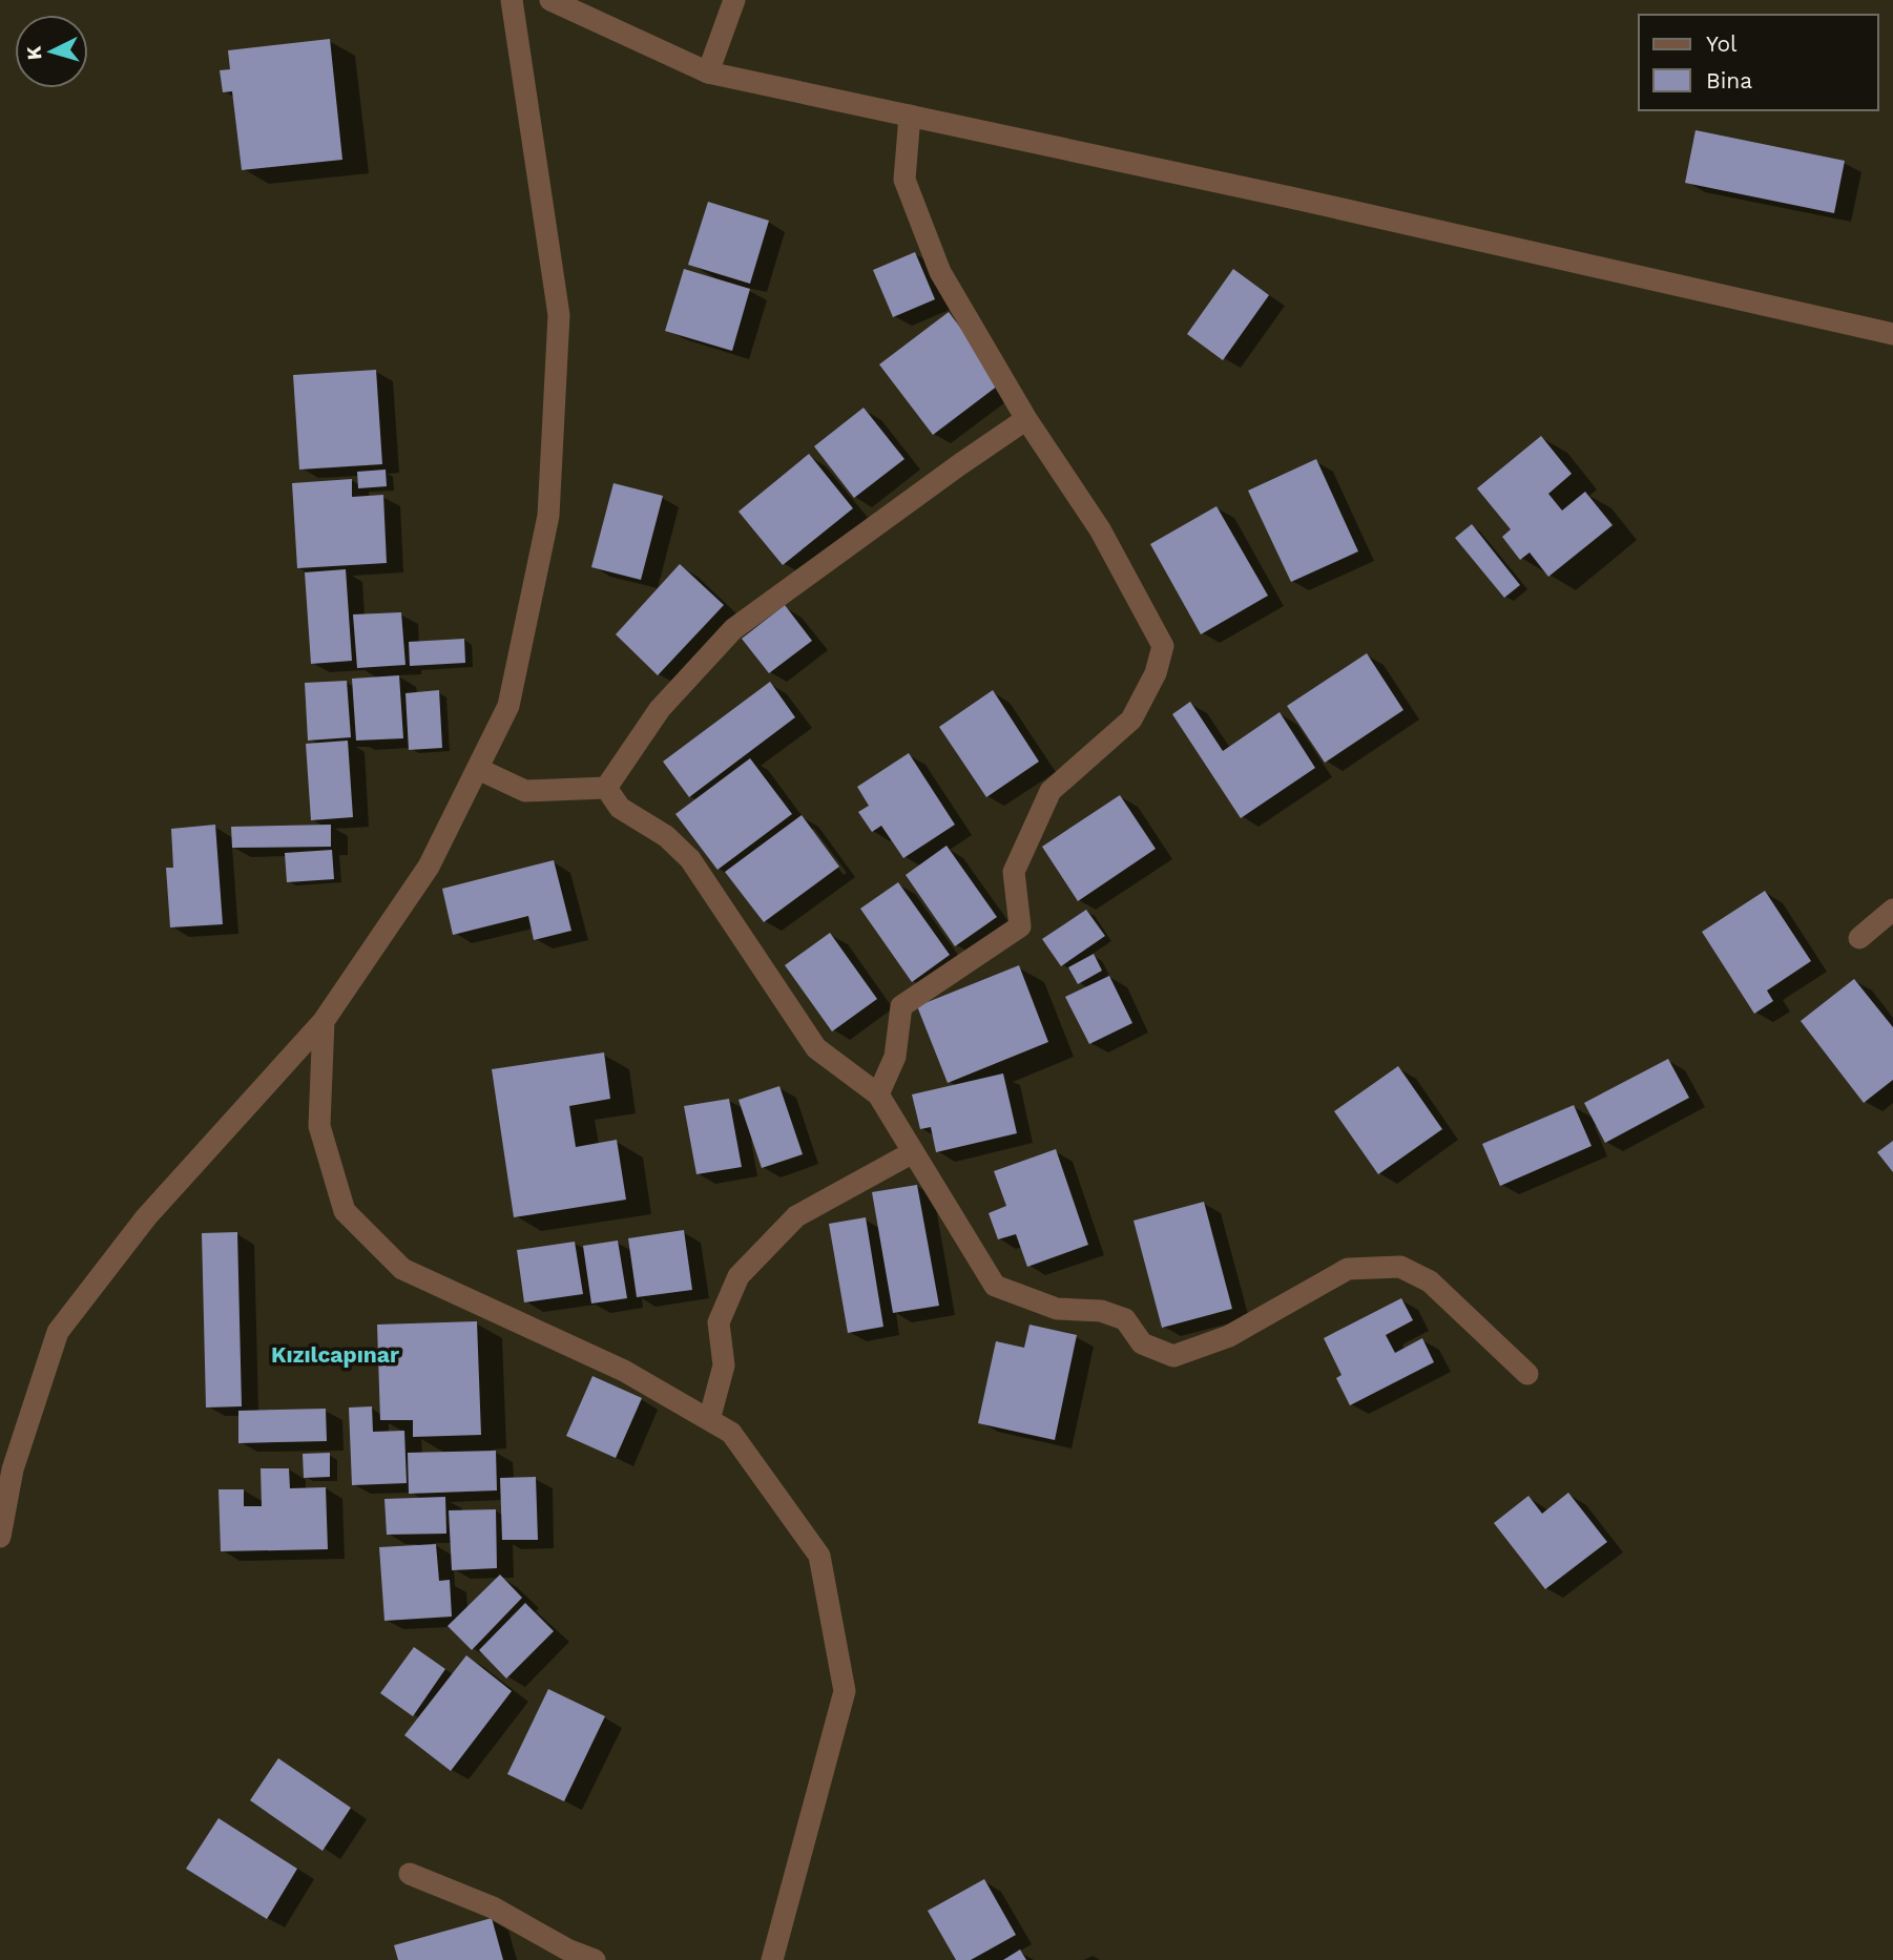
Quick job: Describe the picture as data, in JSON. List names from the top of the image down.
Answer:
{
  "districts": ["Kızılcapınar"],
  "legend": ["Yol", "Bina"],
  "north": "left"
}
